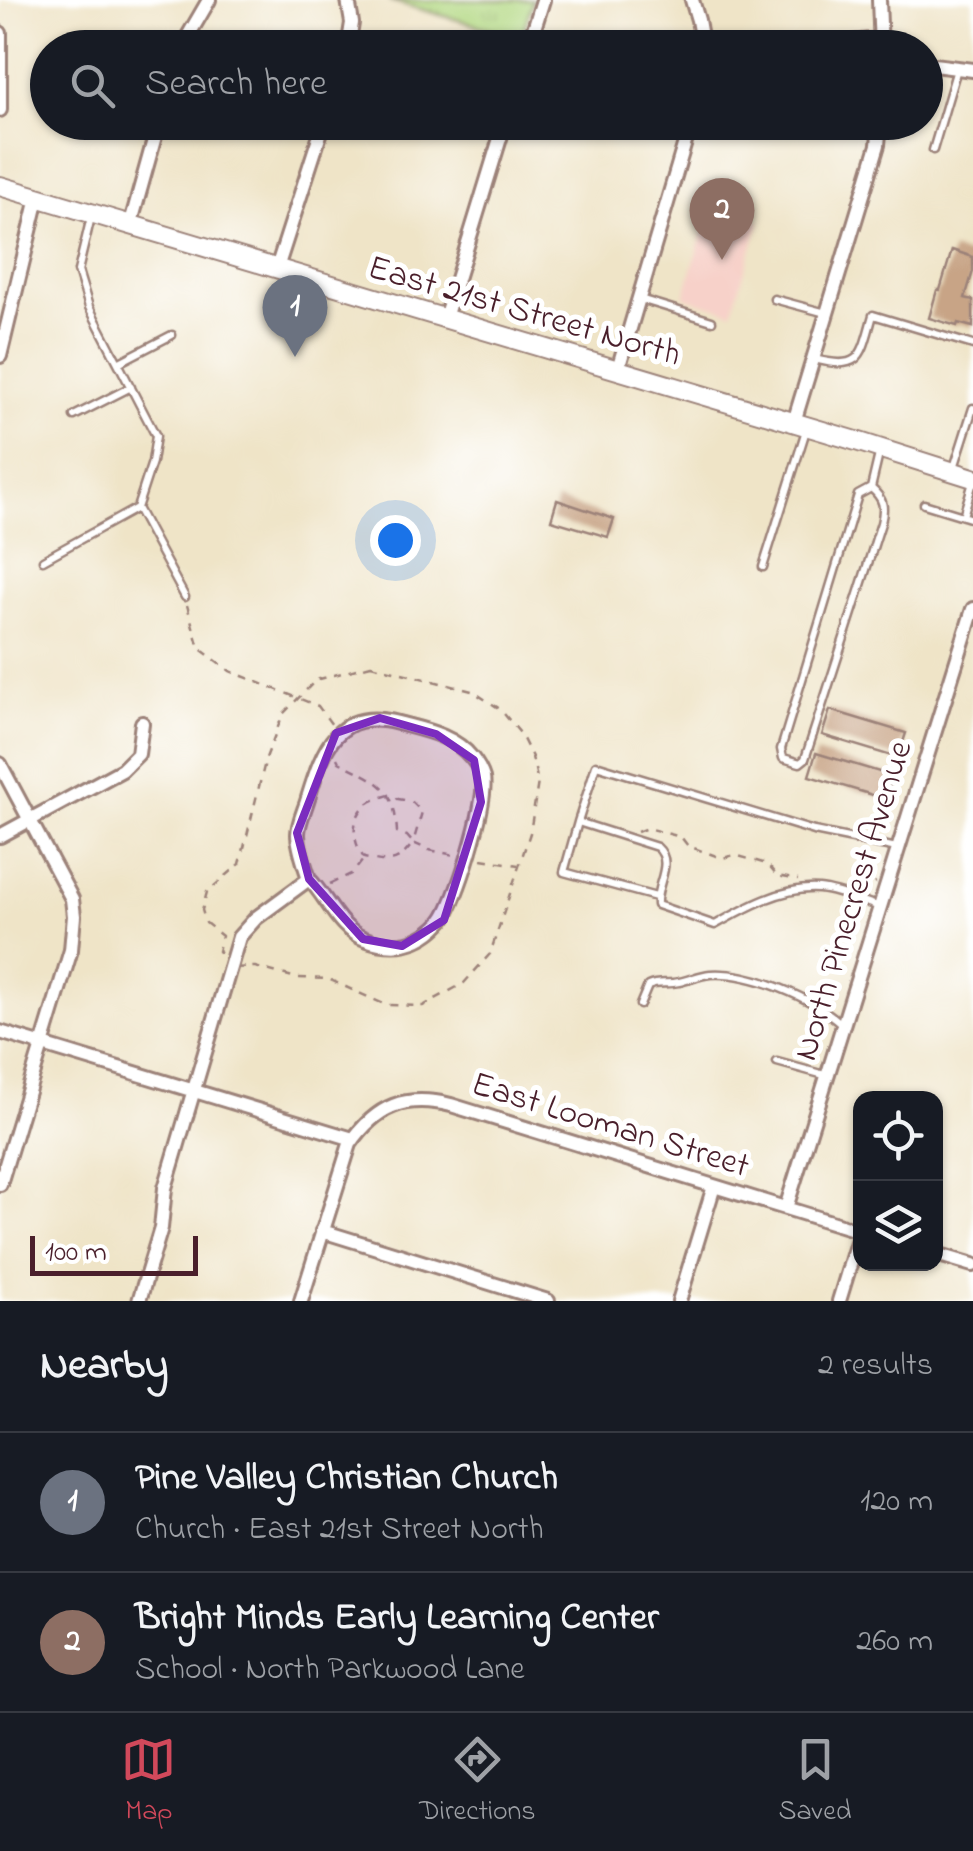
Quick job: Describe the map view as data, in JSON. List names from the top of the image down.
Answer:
{
  "streets": {
    "main road": ["East 21st Street North"],
    "street": ["North Pinecrest Avenue", "East Looman Street"]
  },
  "crossings": [
    ["North Pinecrest Avenue", "East Looman Street"]
  ],
  "scale_bar": "100 m",
  "page": {
    "search": "Search here",
    "pins": ["2", "1"],
    "scale": "100 m",
    "heading": ["Nearby", "2 results"],
    "list": [
      {
        "mark": "1",
        "name": "Pine Valley Christian Church",
        "note": "Church · East 21st Street North",
        "value": "120 m"
      },
      {
        "mark": "2",
        "name": "Bright Minds Early Learning Center",
        "note": "School · North Parkwood Lane",
        "value": "260 m"
      }
    ],
    "nav": ["Map", "Directions", "Saved"]
  }
}
